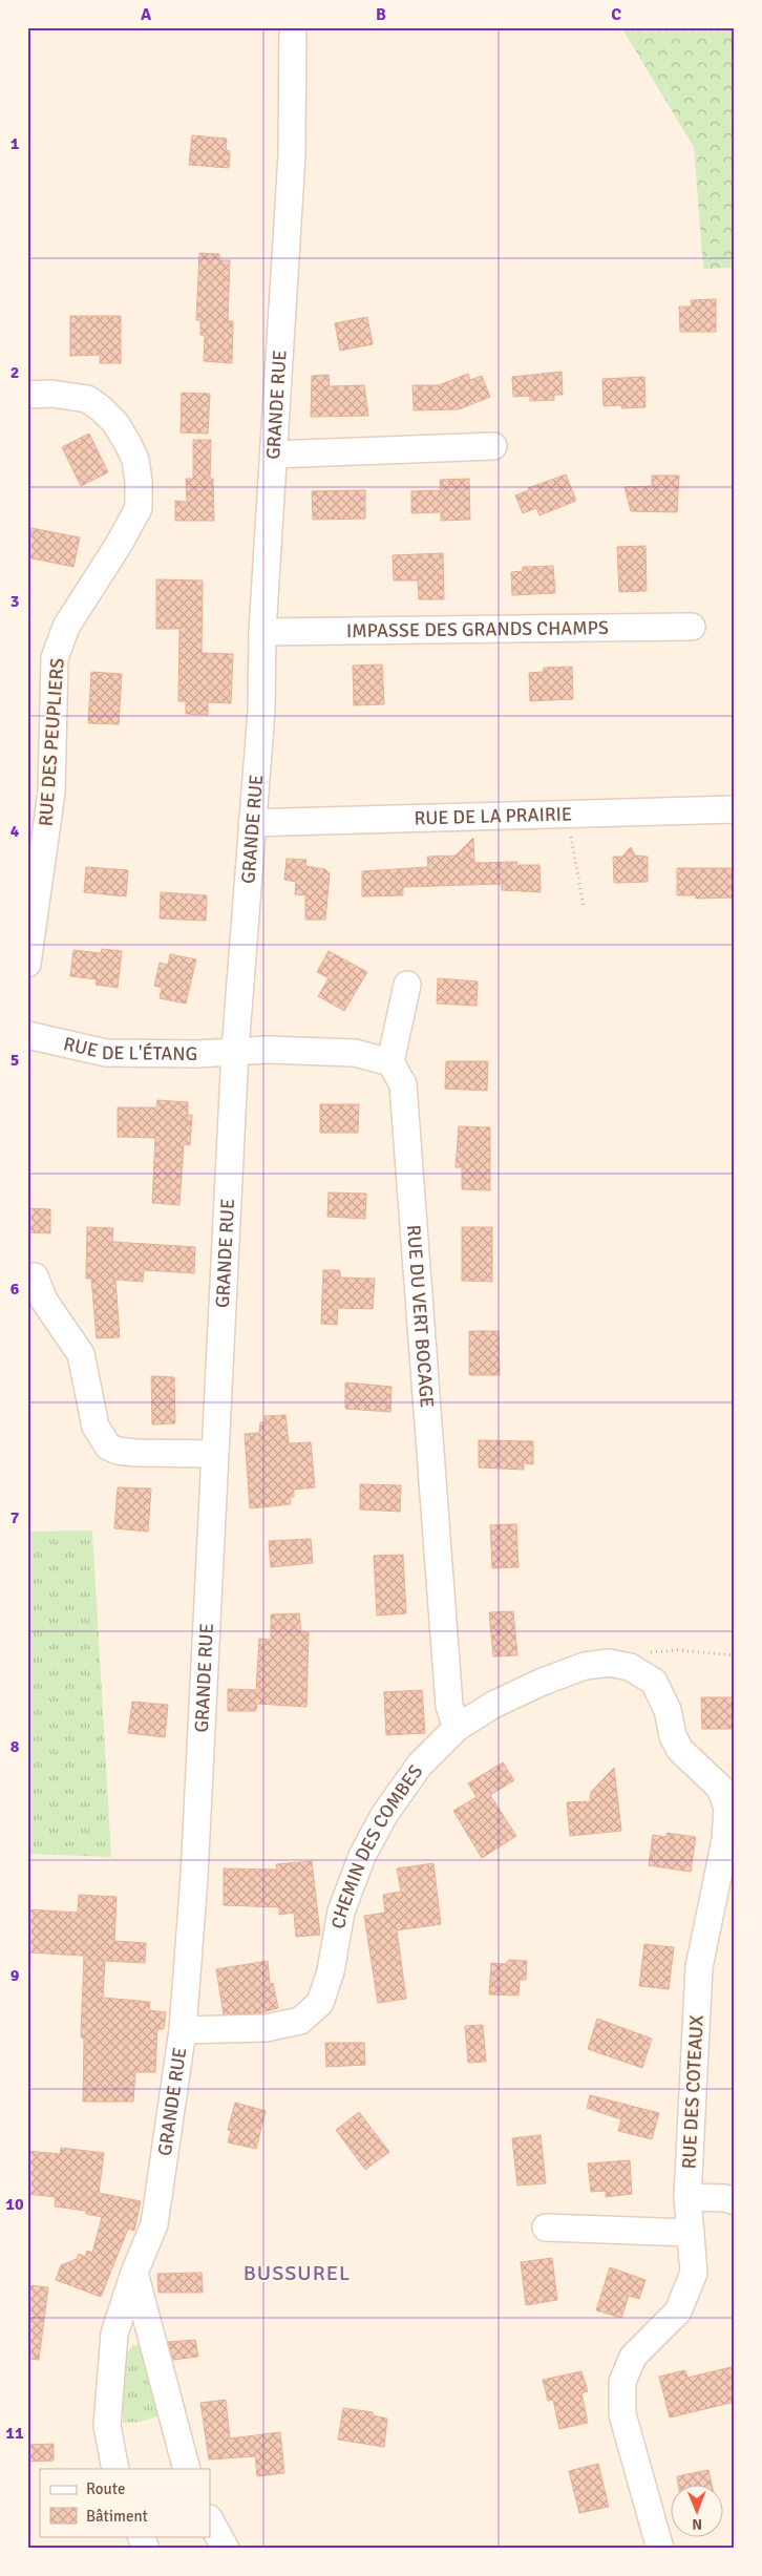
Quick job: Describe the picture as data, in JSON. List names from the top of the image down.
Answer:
{
  "streets": {
    "street": [
      "GRANDE RUE",
      "IMPASSE DES GRANDS CHAMPS",
      "RUE DES PEUPLIERS",
      "RUE DE LA PRAIRIE",
      "RUE DE L'ÉTANG",
      "RUE DU VERT BOCAGE",
      "CHEMIN DES COMBES",
      "RUE DES COTEAUX"
    ]
  },
  "crossings": [
    ["GRANDE RUE", "IMPASSE DES GRANDS CHAMPS"],
    ["GRANDE RUE", "RUE DE LA PRAIRIE"],
    ["GRANDE RUE", "RUE DE L'ÉTANG"],
    ["GRANDE RUE", "CHEMIN DES COMBES"],
    ["RUE DU VERT BOCAGE", "CHEMIN DES COMBES"],
    ["CHEMIN DES COMBES", "RUE DES COTEAUX"]
  ],
  "districts": ["BUSSUREL"],
  "legend": ["Route", "Bâtiment"],
  "north": "bottom",
  "grid": {
    "columns": ["A", "B", "C"],
    "rows": [
      "1",
      "2",
      "3",
      "4",
      "5",
      "6",
      "7",
      "8",
      "9",
      "10",
      "11"
    ]
  }
}
